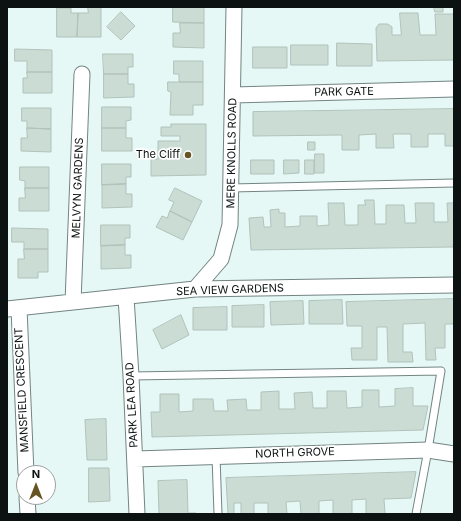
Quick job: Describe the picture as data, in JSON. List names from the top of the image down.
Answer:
{
  "streets": {
    "street": [
      "PARK GATE",
      "MERE KNOLLS ROAD",
      "MELVYN GARDENS",
      "SEA VIEW GARDENS",
      "MANSFIELD CRESCENT",
      "PARK LEA ROAD",
      "NORTH GROVE"
    ]
  },
  "crossings": [
    ["PARK GATE", "MERE KNOLLS ROAD"],
    ["MERE KNOLLS ROAD", "SEA VIEW GARDENS"],
    ["MELVYN GARDENS", "SEA VIEW GARDENS"],
    ["SEA VIEW GARDENS", "MANSFIELD CRESCENT"],
    ["SEA VIEW GARDENS", "PARK LEA ROAD"],
    ["PARK LEA ROAD", "NORTH GROVE"]
  ],
  "places": ["The Cliff"],
  "north": "top"
}
